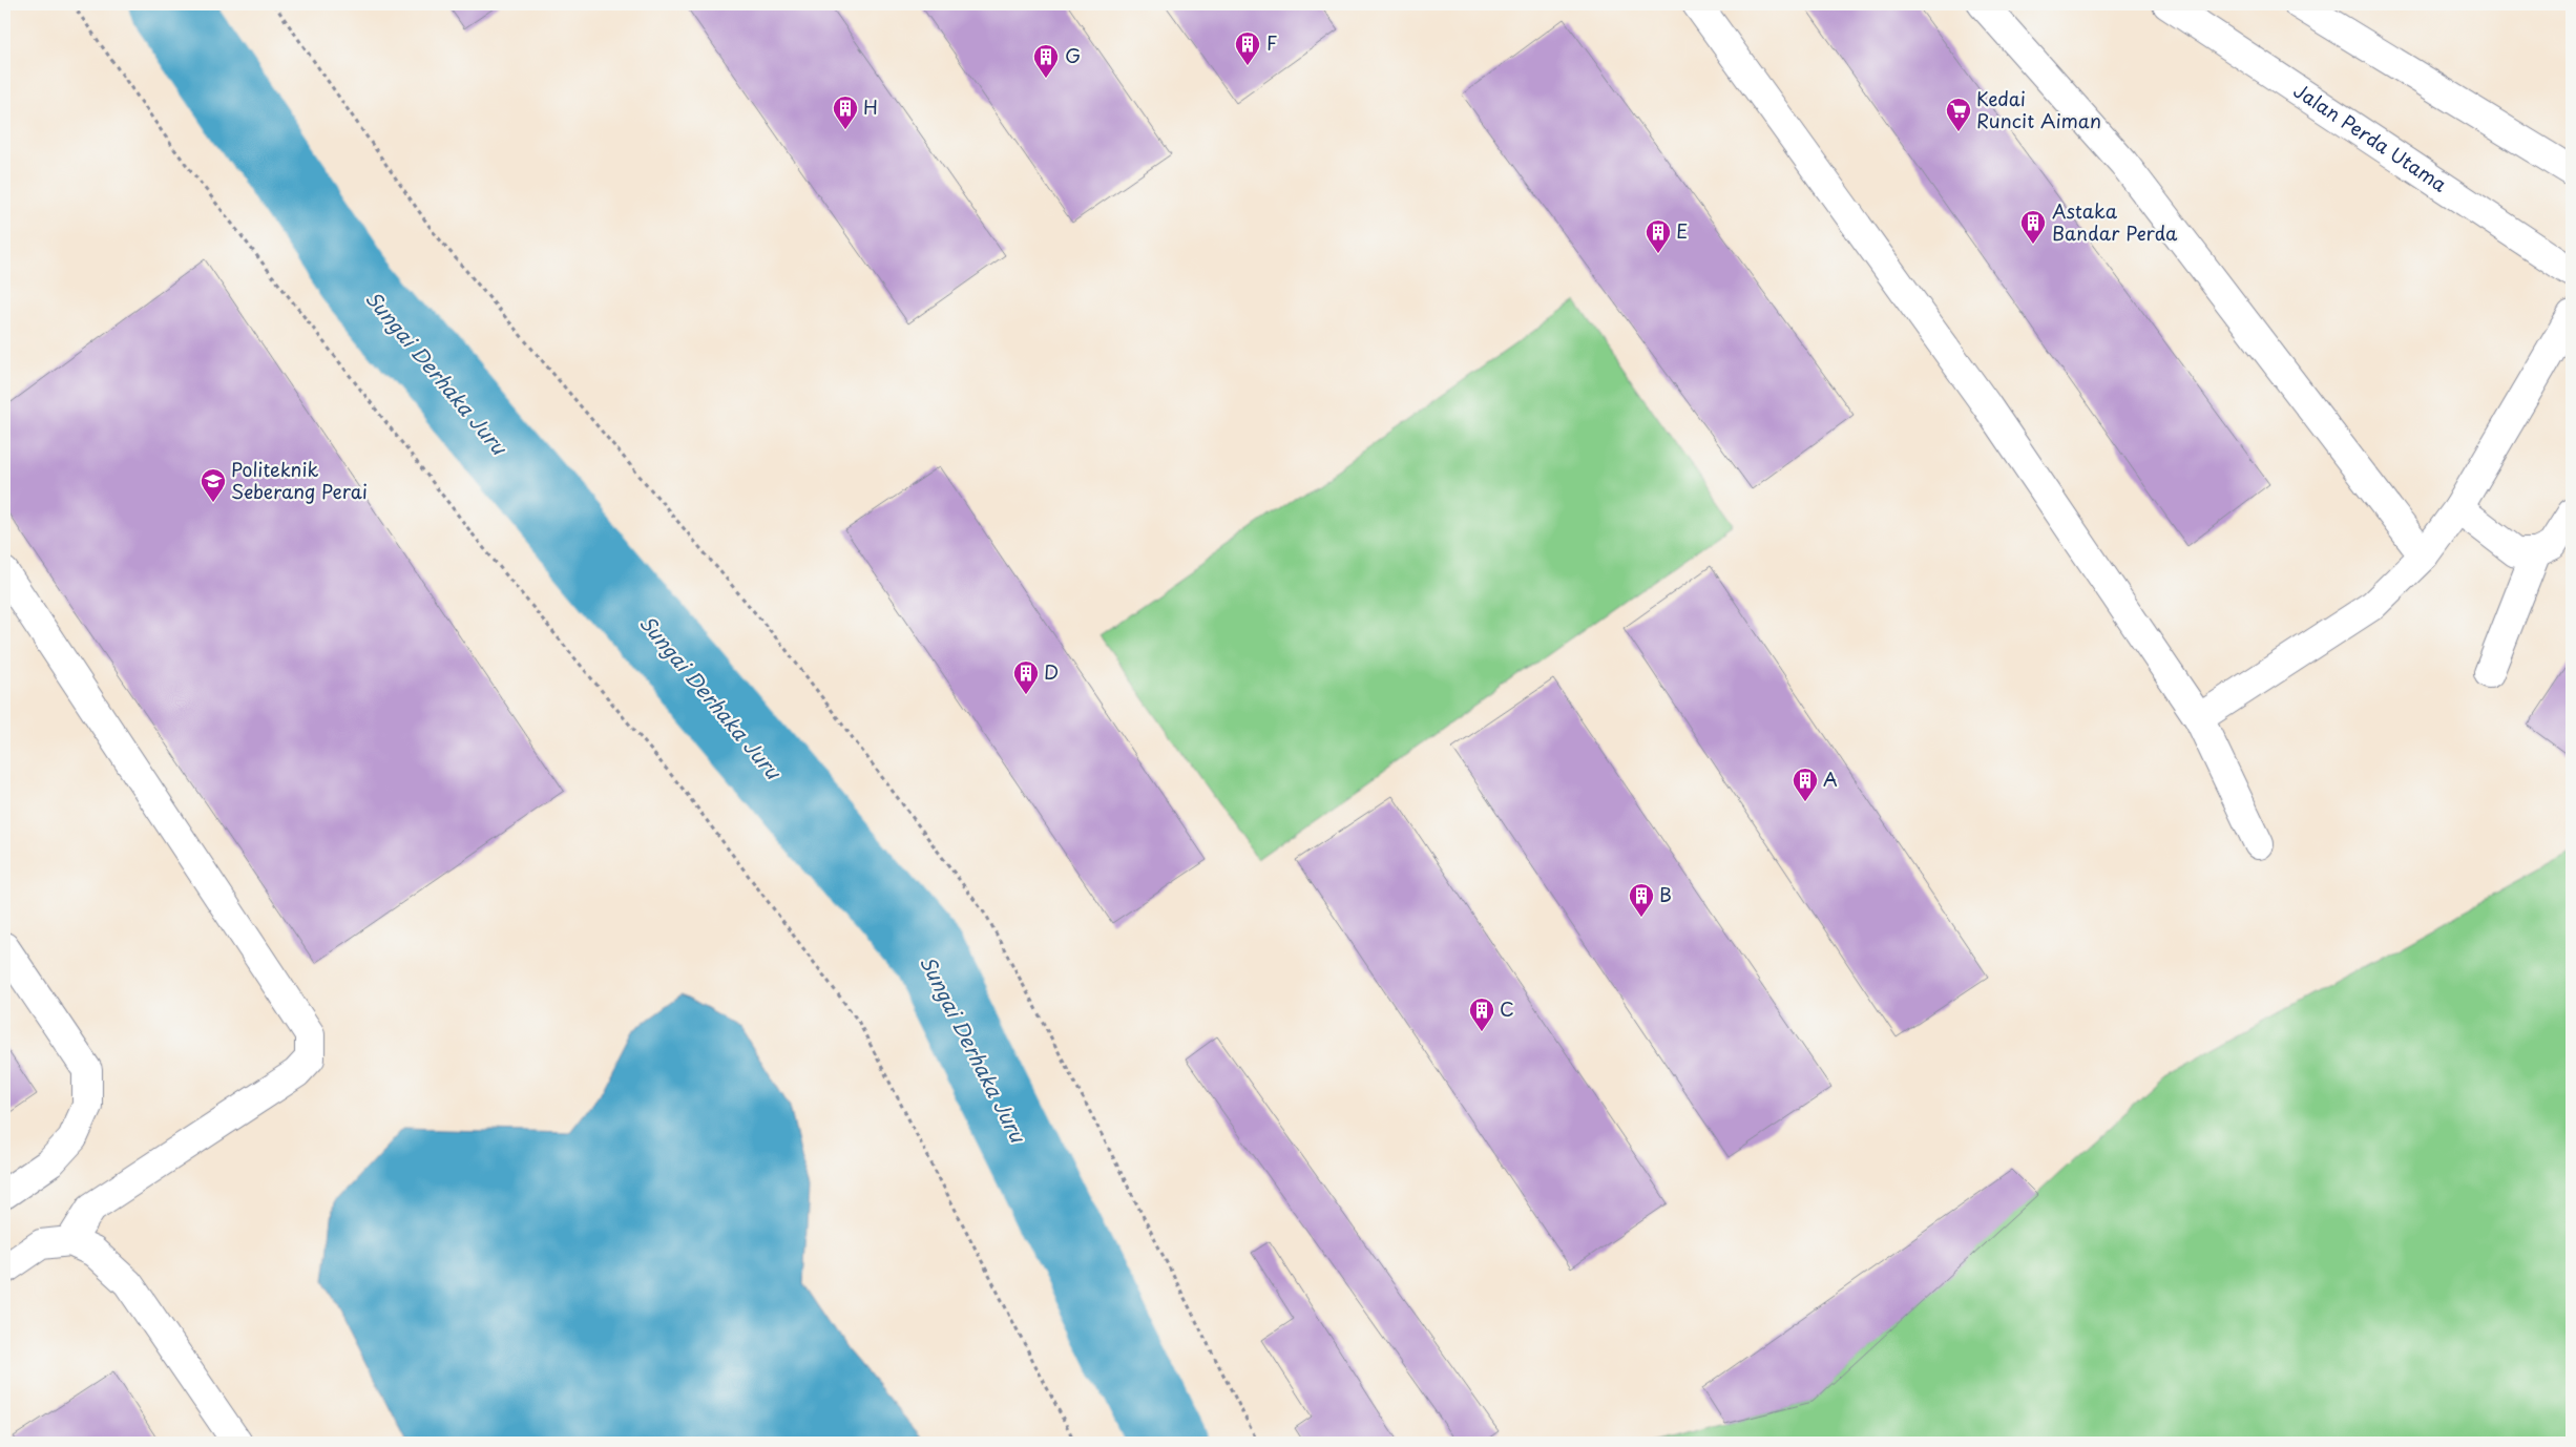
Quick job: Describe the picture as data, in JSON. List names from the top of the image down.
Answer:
{
  "streets": {
    "street": ["Jalan Perda Utama"]
  },
  "water": ["Sungai Derhaka Juru"],
  "places": {
    "building": [
      "F",
      "G",
      "H",
      "Astaka Bandar Perda",
      "E",
      "D",
      "A",
      "B",
      "C"
    ],
    "supermarket": ["Kedai Runcit Aiman"],
    "school or university": ["Politeknik Seberang Perai"]
  }
}
